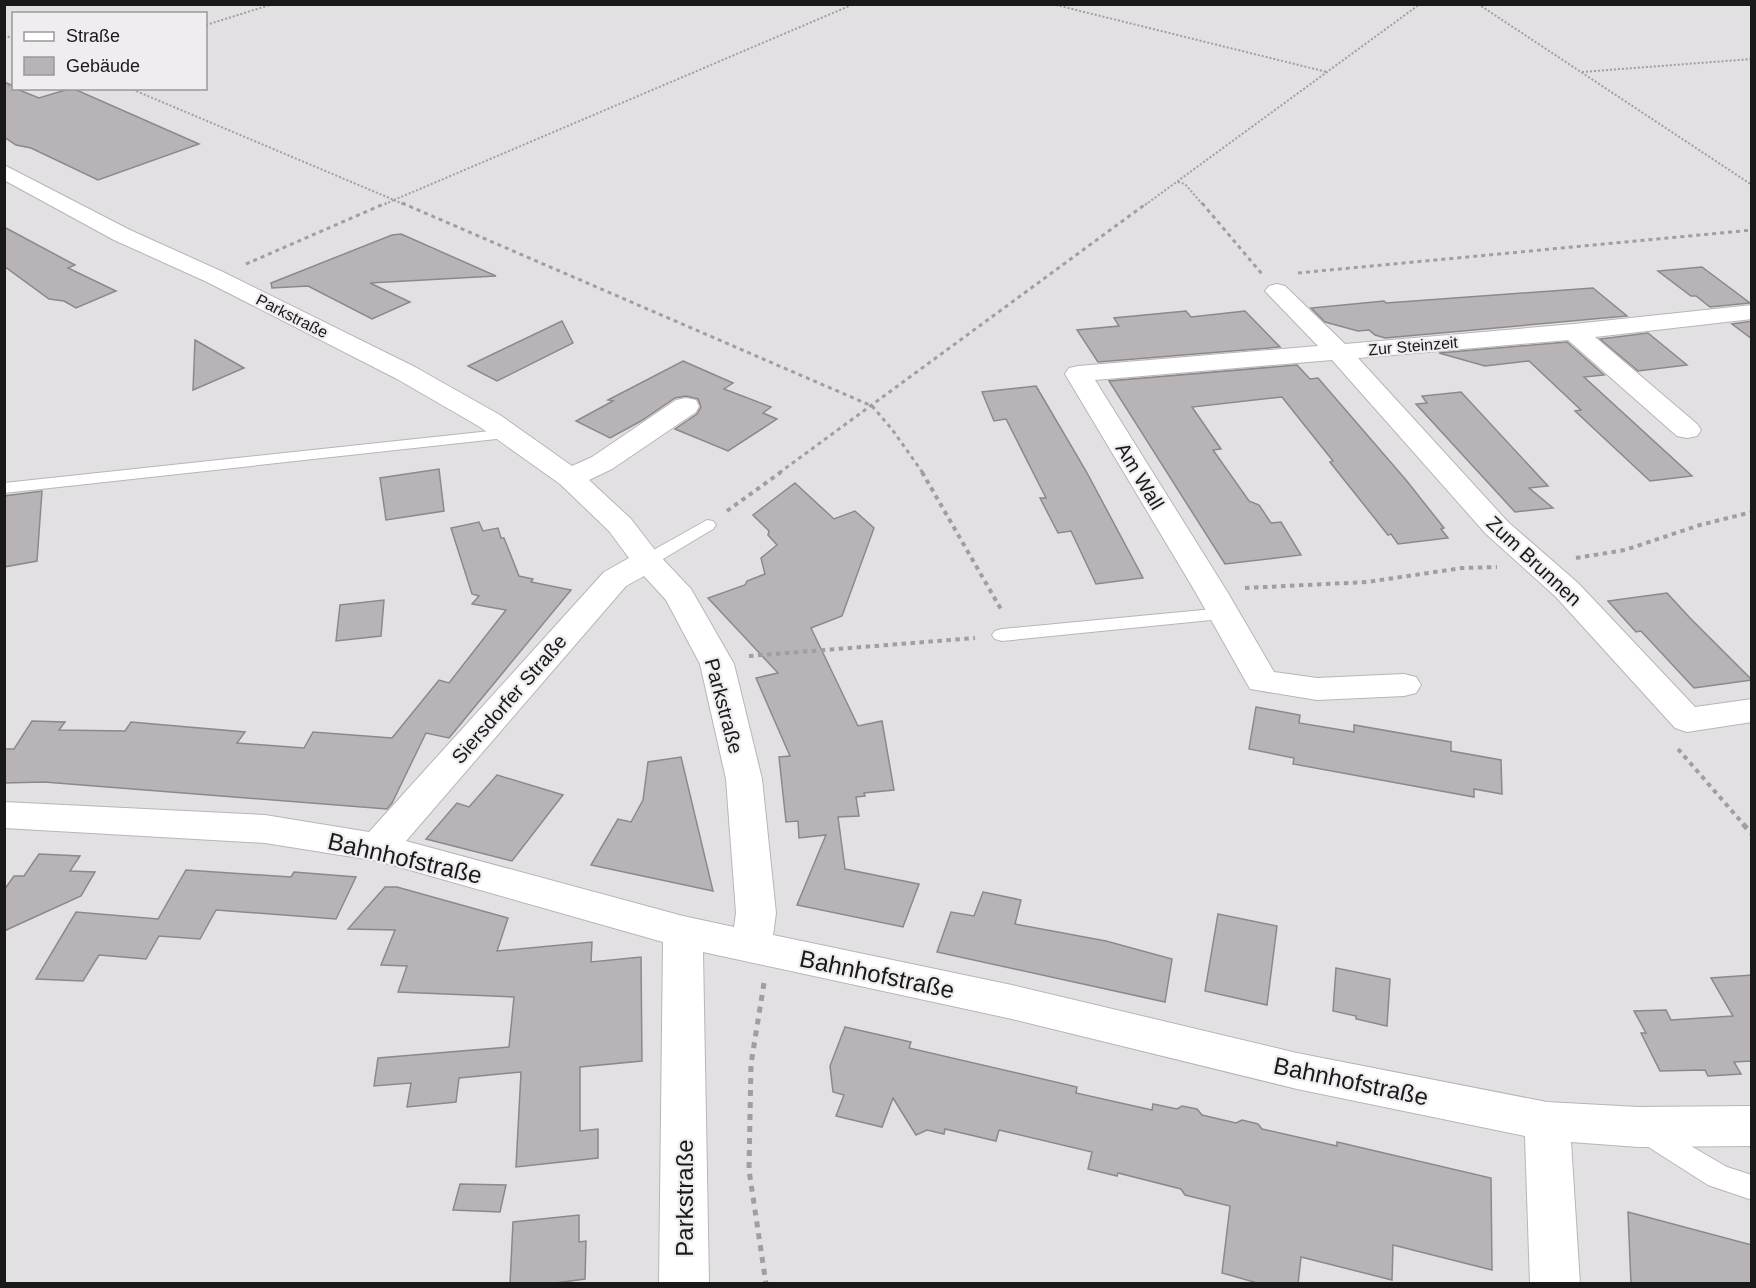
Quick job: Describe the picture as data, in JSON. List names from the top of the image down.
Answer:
{
  "streets": {
    "street": [
      "Parkstraße",
      "Zur Steinzeit",
      "Am Wall",
      "Zum Brunnen",
      "Siersdorfer Straße",
      "Bahnhofstraße"
    ]
  },
  "crossings": [
    ["Parkstraße", "Siersdorfer Straße"],
    ["Parkstraße", "Bahnhofstraße"],
    ["Zur Steinzeit", "Am Wall"],
    ["Zur Steinzeit", "Zum Brunnen"],
    ["Am Wall", "Zum Brunnen"],
    ["Siersdorfer Straße", "Bahnhofstraße"]
  ],
  "legend": ["Straße", "Gebäude"]
}
